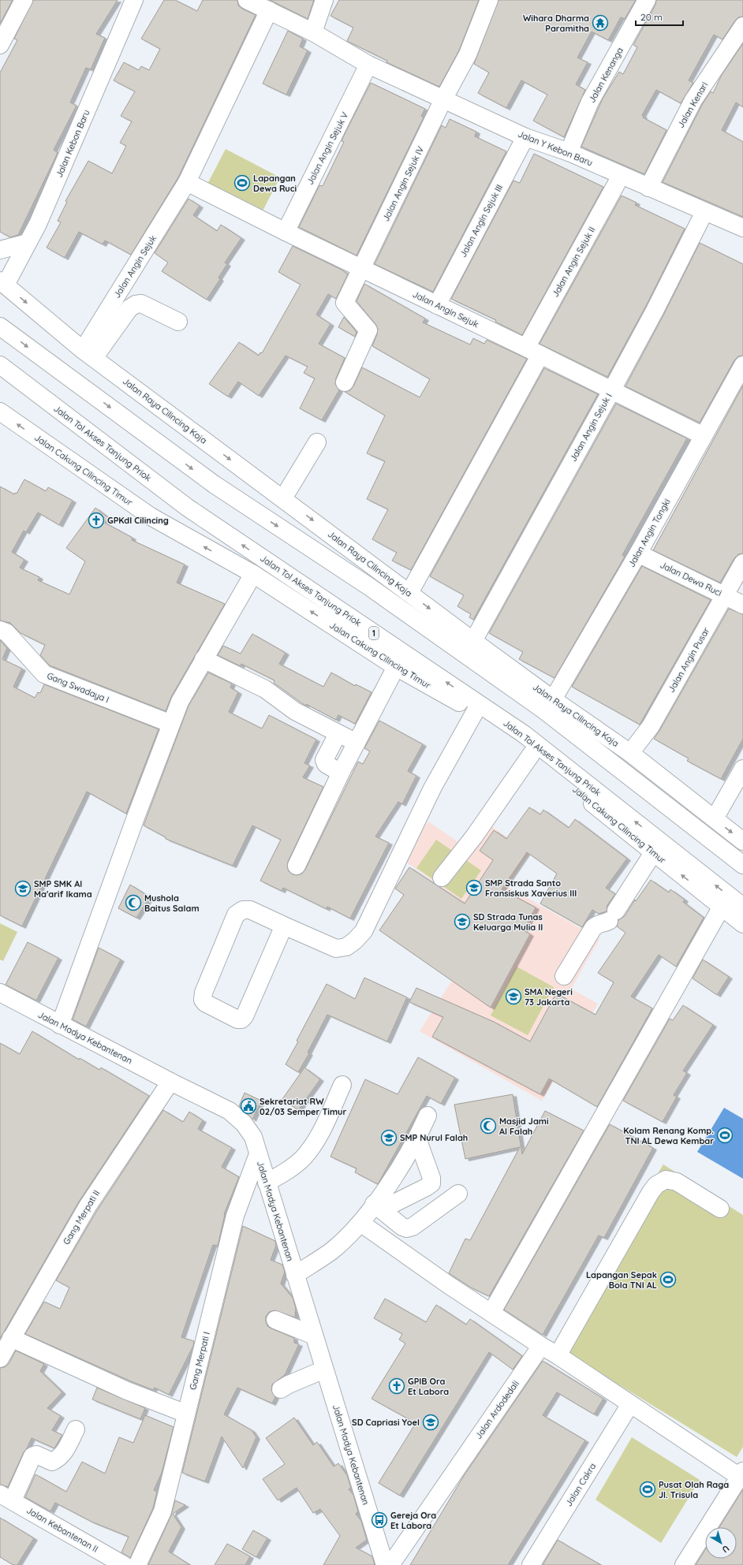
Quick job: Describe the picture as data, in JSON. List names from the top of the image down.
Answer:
{
  "streets": {
    "main road": [
      "Jalan Kenanga",
      "Jalan Kenari",
      "Jalan Kebon Baru",
      "Jalan Angin Sejuk V",
      "Jalan Y Kebon Baru",
      "Jalan Angin Sejuk IV",
      "Jalan Angin Sejuk III",
      "Jalan Angin Sejuk II",
      "Jalan Angin Sejuk",
      "Jalan Raya Cilincing Koja",
      "Jalan Angin Sejuk I",
      "Jalan Tol Akses Tanjung Priok",
      "Jalan Cakung Cilincing Timur",
      "Jalan Angin Tongki",
      "Jalan Dewa Ruci",
      "1",
      "Jalan Angin Pusar",
      "Gang Swadaya I",
      "Jalan Madya Kebantenan",
      "Gang Merpati II",
      "Gang Merpati I",
      "Jalan Ardodedali",
      "Jalan Cakra",
      "Jalan Kebantenan II"
    ]
  },
  "crossings": [
    ["Jalan Kenanga", "Jalan Y Kebon Baru"],
    ["Jalan Kenari", "Jalan Y Kebon Baru"],
    ["Jalan Kebon Baru", "Jalan Raya Cilincing Koja"],
    ["Jalan Angin Sejuk V", "Jalan Y Kebon Baru"],
    ["Jalan Angin Sejuk V", "Jalan Angin Sejuk"],
    ["Jalan Y Kebon Baru", "Jalan Angin Sejuk IV"],
    ["Jalan Y Kebon Baru", "Jalan Angin Sejuk III"],
    ["Jalan Y Kebon Baru", "Jalan Angin Sejuk II"],
    ["Jalan Y Kebon Baru", "Jalan Angin Sejuk I"],
    ["Jalan Angin Sejuk IV", "Jalan Angin Sejuk"],
    ["Jalan Angin Sejuk III", "Jalan Angin Sejuk"],
    ["Jalan Angin Sejuk II", "Jalan Angin Sejuk"],
    ["Jalan Angin Sejuk II", "Jalan Raya Cilincing Koja"],
    ["Jalan Angin Sejuk", "Jalan Raya Cilincing Koja"],
    ["Jalan Angin Sejuk", "Jalan Angin Sejuk I"],
    ["Jalan Angin Sejuk", "Jalan Angin Tongki"],
    ["Jalan Raya Cilincing Koja", "Jalan Angin Sejuk I"],
    ["Jalan Raya Cilincing Koja", "Jalan Angin Tongki"],
    ["Jalan Raya Cilincing Koja", "Jalan Angin Pusar"],
    ["Jalan Angin Tongki", "Jalan Dewa Ruci"],
    ["Jalan Dewa Ruci", "Jalan Angin Pusar"],
    ["Jalan Madya Kebantenan", "Gang Merpati II"],
    ["Jalan Madya Kebantenan", "Gang Merpati I"]
  ],
  "places": {
    "temple": ["Wihara Dharma Paramitha"],
    "sports": [
      "Lapangan Dewa Ruci",
      "Kolam Renang Komp. TNI AL Dewa Kembar",
      "Lapangan Sepak Bola TNI AL",
      "Pusat Olah Raga Jl. Trisula"
    ],
    "church": ["GPKdI Cilincing", "GPIB Ora Et Labora"],
    "school or university": [
      "SMP Strada Santo Fransiskus Xaverius III",
      "SMP SMK Al Ma'arif Ikama",
      "SD Strada Tunas Keluarga Mulia II",
      "SMA Negeri 73 Jakarta",
      "SMP Nurul Falah",
      "SD Capriasi Yoel"
    ],
    "mosque": ["Mushola Baitus Salam", "Masjid Jami Al Falah"],
    "public building": ["Sekretariat RW 02/03 Semper Timur"],
    "bus stop": ["Gereja Ora Et Labora"]
  },
  "scale_bar": "20 m",
  "north": "bottom right"
}
